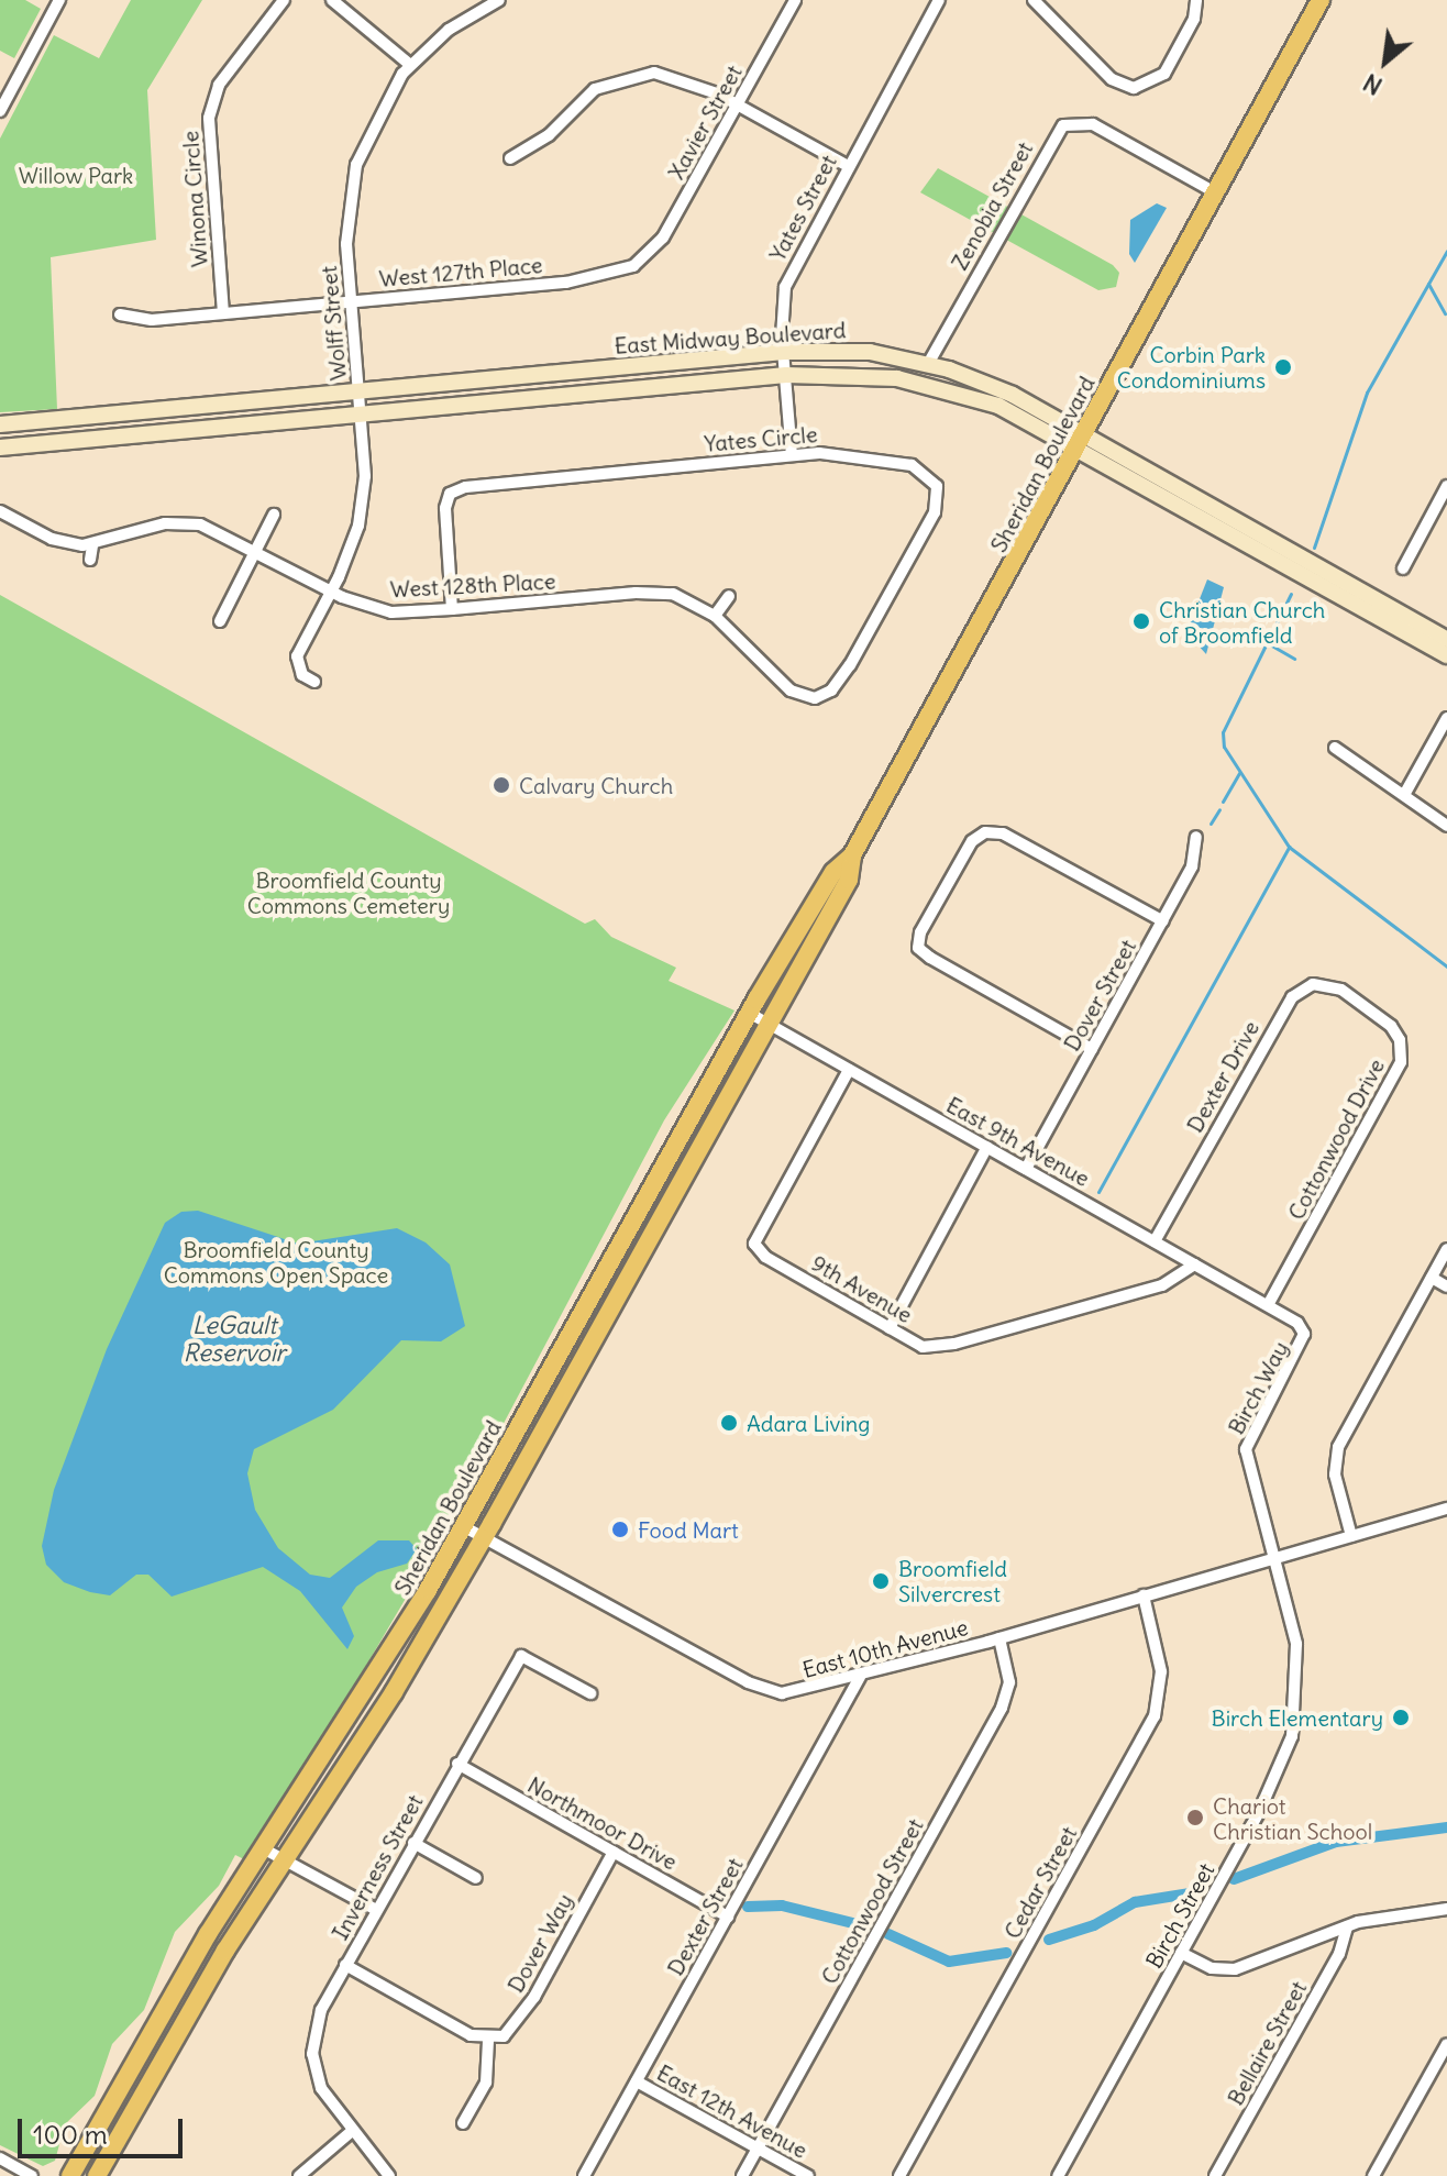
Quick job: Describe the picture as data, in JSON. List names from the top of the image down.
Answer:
{
  "streets": {
    "main road": ["East Midway Boulevard", "Sheridan Boulevard"],
    "street": [
      "Xavier Street",
      "Winona Circle",
      "Zenobia Street",
      "Yates Street",
      "West 127th Place",
      "Wolff Street",
      "Yates Circle",
      "West 128th Place",
      "Dover Street",
      "Dexter Drive",
      "Cottonwood Drive",
      "East 9th Avenue",
      "9th Avenue",
      "Birch Way",
      "East 10th Avenue",
      "Northmoor Drive",
      "Inverness Street",
      "Cedar Street",
      "Cottonwood Street",
      "Birch Street",
      "Dexter Street",
      "Dover Way",
      "Bellaire Street",
      "East 12th Avenue"
    ]
  },
  "crossings": [
    ["Xavier Street", "West 127th Place"],
    ["Winona Circle", "West 127th Place"],
    ["Zenobia Street", "East Midway Boulevard"],
    ["Zenobia Street", "Sheridan Boulevard"],
    ["Yates Street", "East Midway Boulevard"],
    ["Yates Street", "Yates Circle"],
    ["West 127th Place", "Wolff Street"],
    ["Wolff Street", "East Midway Boulevard"],
    ["Wolff Street", "West 128th Place"],
    ["East Midway Boulevard", "Sheridan Boulevard"],
    ["Yates Circle", "West 128th Place"],
    ["Sheridan Boulevard", "East 9th Avenue"],
    ["Sheridan Boulevard", "East 10th Avenue"],
    ["Dover Street", "East 9th Avenue"],
    ["Dexter Drive", "Cottonwood Drive"],
    ["Dexter Drive", "East 9th Avenue"],
    ["Cottonwood Drive", "East 9th Avenue"],
    ["Cottonwood Drive", "Birch Way"],
    ["East 9th Avenue", "9th Avenue"],
    ["East 9th Avenue", "Birch Way"],
    ["Birch Way", "East 10th Avenue"],
    ["Birch Way", "Birch Street"],
    ["East 10th Avenue", "Cedar Street"],
    ["East 10th Avenue", "Cottonwood Street"],
    ["East 10th Avenue", "Birch Street"],
    ["East 10th Avenue", "Dexter Street"],
    ["Northmoor Drive", "Inverness Street"],
    ["Northmoor Drive", "Dexter Street"],
    ["Northmoor Drive", "Dover Way"],
    ["Cottonwood Street", "East 12th Avenue"],
    ["Dexter Street", "East 12th Avenue"]
  ],
  "water": ["LeGault Reservoir"],
  "parks": ["Willow Park", "Broomfield County Commons Cemetery", "Broomfield County Commons Open Space"],
  "places": [
    "Corbin Park Condominiums",
    "Christian Church of Broomfield",
    "Calvary Church",
    "Adara Living",
    "Food Mart",
    "Broomfield Silvercrest",
    "Birch Elementary",
    "Chariot Christian School"
  ],
  "scale_bar": "100 m",
  "north": "bottom left"
}
